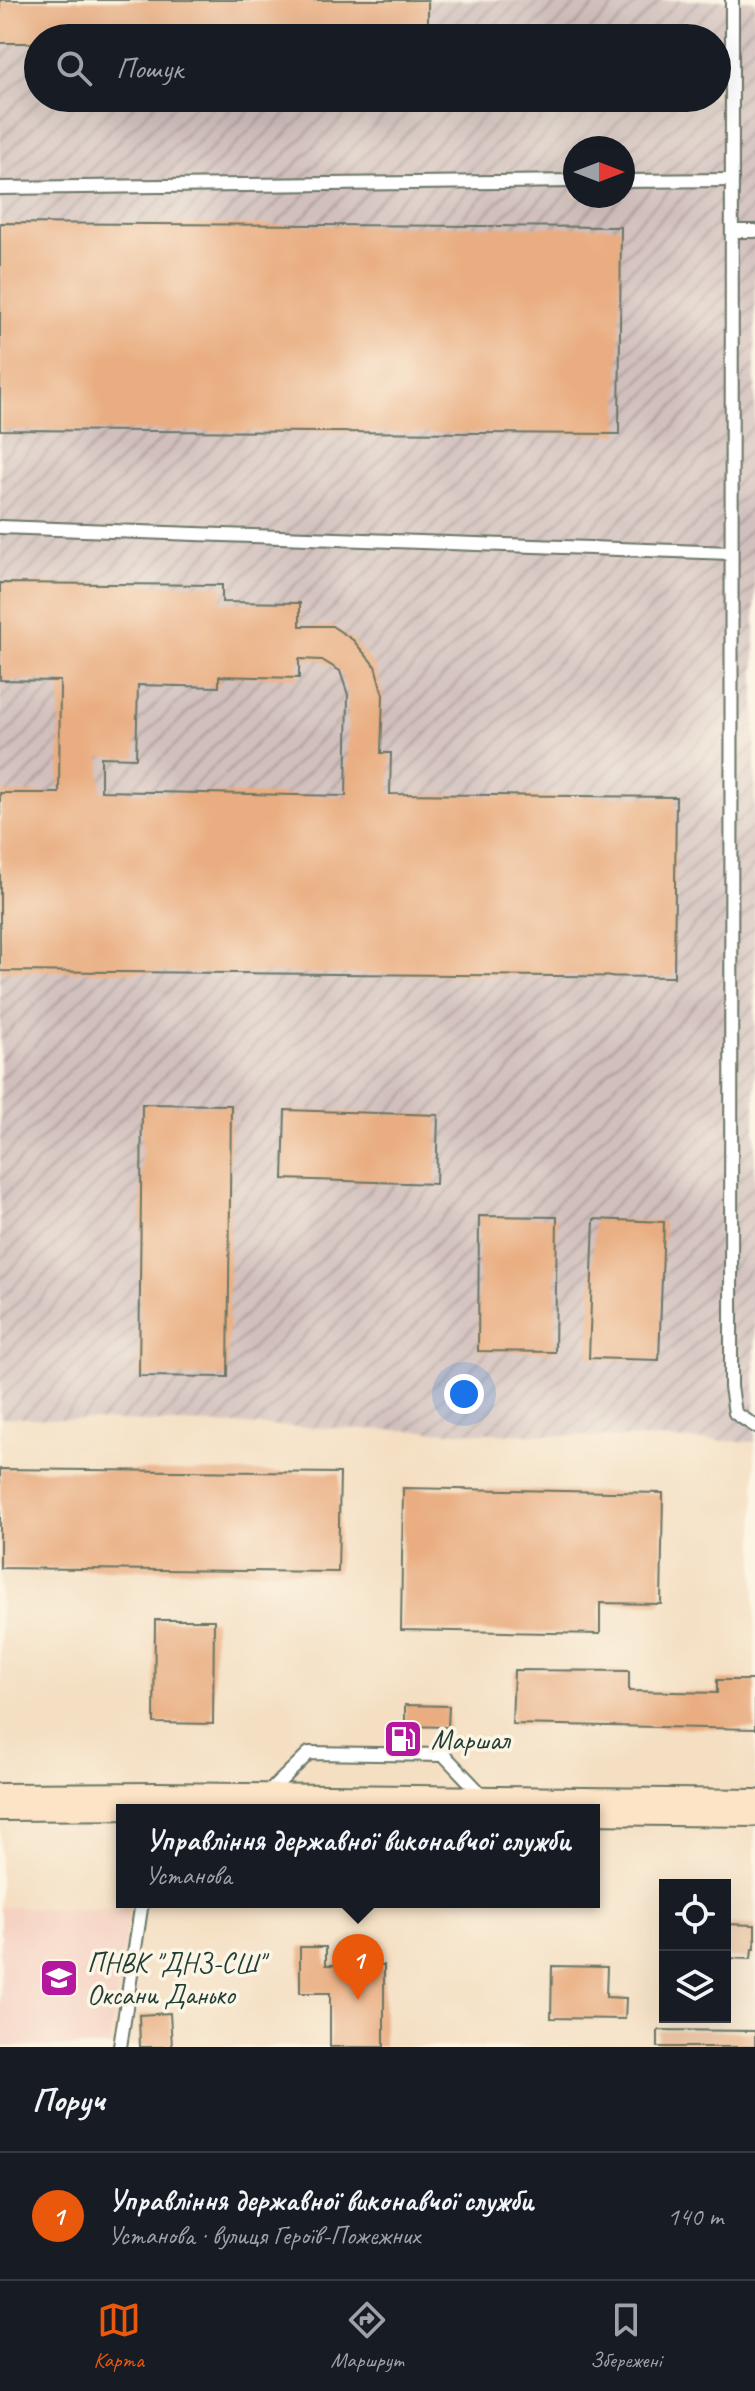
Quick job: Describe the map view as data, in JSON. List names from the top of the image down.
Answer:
{
  "places": {
    "fuel station": ["Маршал"],
    "school or university": ["ПНВК \"ДНЗ-СШ\" Оксани Данько"]
  },
  "north": "right",
  "page": {
    "search": "Пошук",
    "popup": ["Управління державної виконавчої служби", "Установа"],
    "pins": "1",
    "heading": "Поруч",
    "list": [
      {
        "mark": "1",
        "name": "Управління державної виконавчої служби",
        "note": "Установа · вулиця Героїв-Пожежних",
        "value": "140 m"
      }
    ],
    "nav": ["Карта", "Маршрут", "Збережені"]
  }
}
